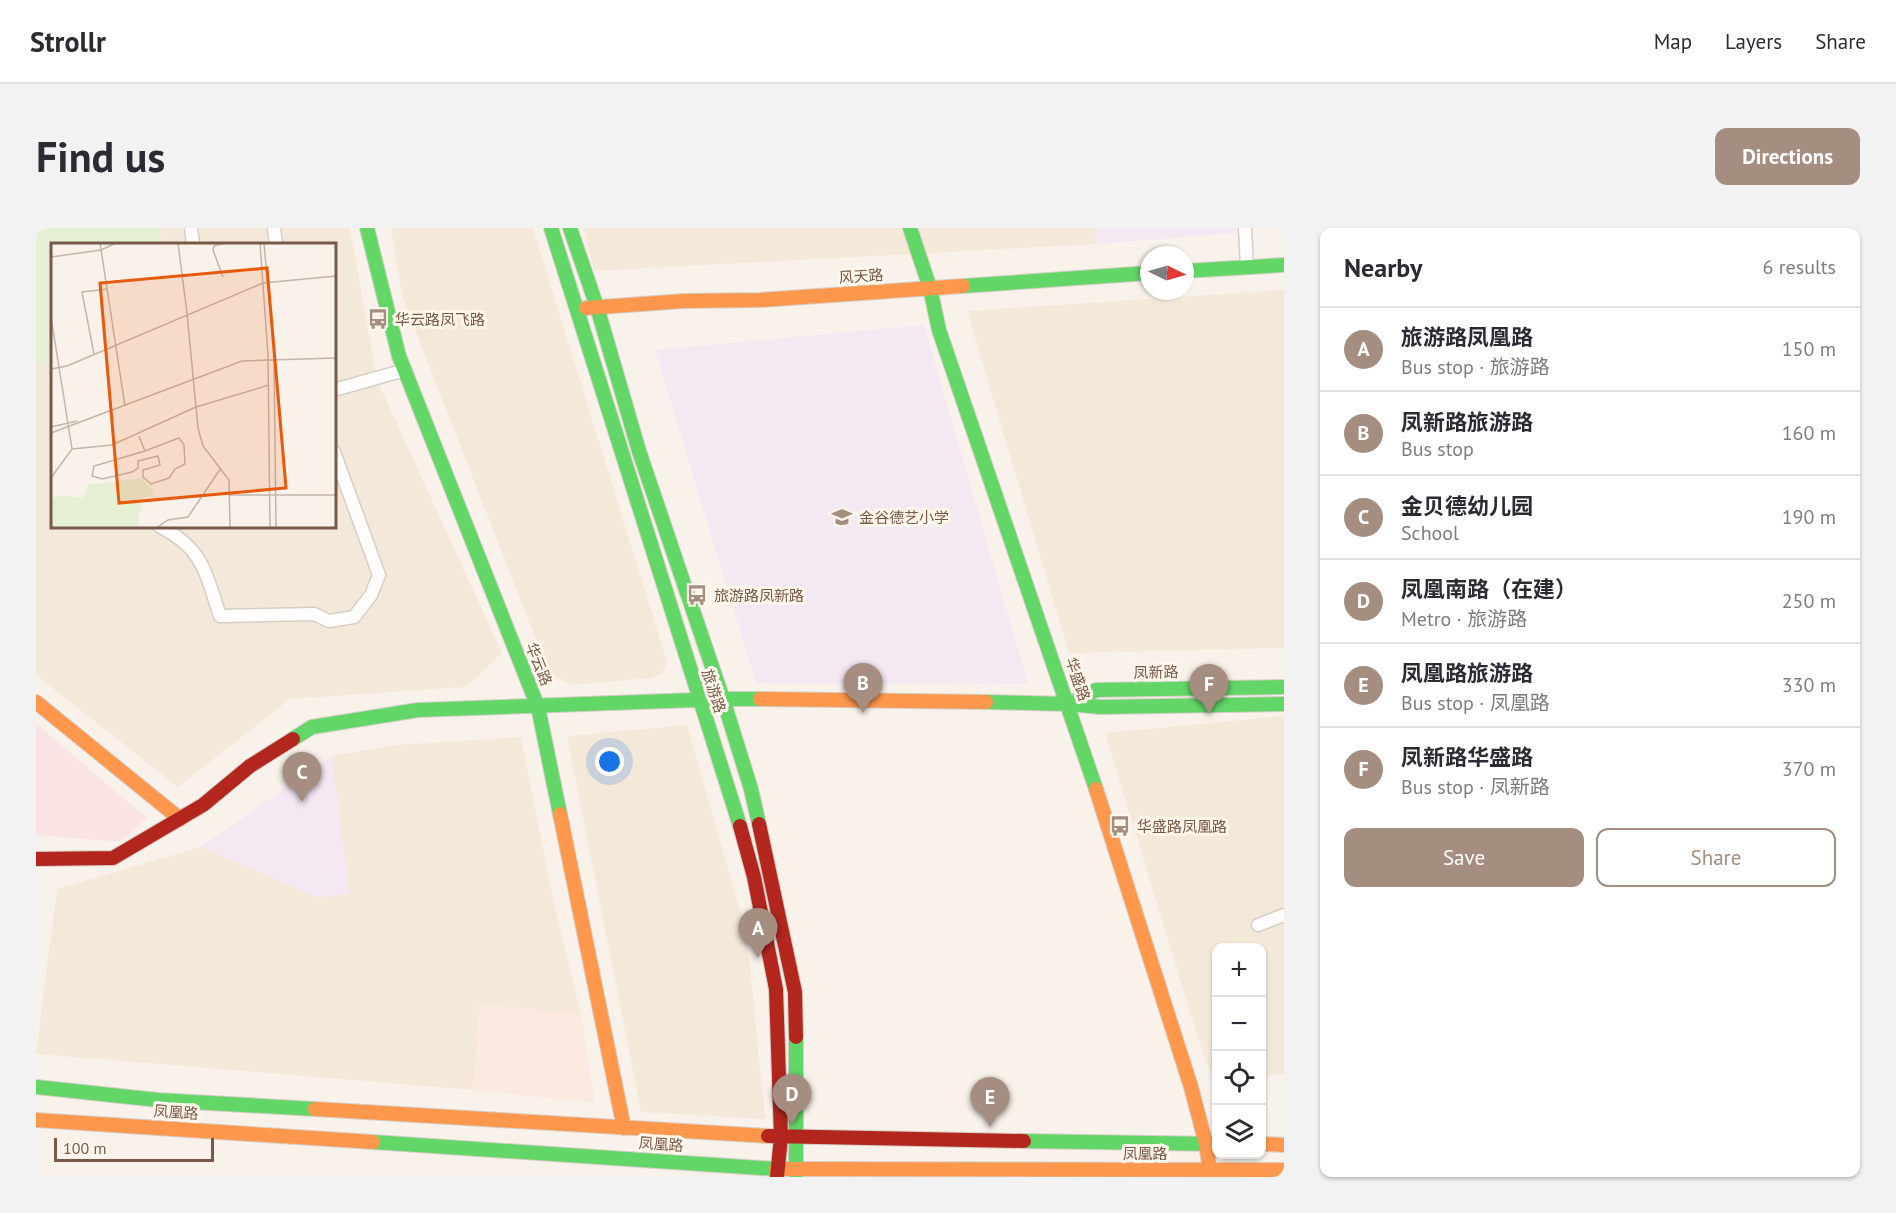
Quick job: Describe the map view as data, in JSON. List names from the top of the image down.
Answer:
{
  "streets": {
    "main road": [
      "风天路",
      "华云路",
      "凤新路",
      "华盛路",
      "旅游路",
      "凤凰路"
    ]
  },
  "crossings": [
    ["风天路", "华盛路"],
    ["风天路", "旅游路"],
    ["华云路", "凤凰路"],
    ["凤新路", "华盛路"],
    ["华盛路", "凤凰路"],
    ["旅游路", "凤凰路"]
  ],
  "places": {
    "bus stop": ["华云路凤飞路", "旅游路凤新路", "华盛路凤凰路"],
    "school or university": ["金谷德艺小学"]
  },
  "scale_bar": "100 m",
  "north": "right",
  "page": {
    "header": "Strollr",
    "nav": ["Map", "Layers", "Share"],
    "buttons": [
      "Directions",
      ["Save", "Share"]
    ],
    "title": "Find us",
    "heading": ["Nearby", "6 results"],
    "list": [
      {
        "mark": "A",
        "name": "旅游路凤凰路",
        "note": "Bus stop · 旅游路",
        "value": "150 m"
      },
      {
        "mark": "B",
        "name": "凤新路旅游路",
        "note": "Bus stop",
        "value": "160 m"
      },
      {
        "mark": "C",
        "name": "金贝德幼儿园",
        "note": "School",
        "value": "190 m"
      },
      {
        "mark": "D",
        "name": "凤凰南路（在建）",
        "note": "Metro · 旅游路",
        "value": "250 m"
      },
      {
        "mark": "E",
        "name": "凤凰路旅游路",
        "note": "Bus stop · 凤凰路",
        "value": "330 m"
      },
      {
        "mark": "F",
        "name": "凤新路华盛路",
        "note": "Bus stop · 凤新路",
        "value": "370 m"
      }
    ],
    "pins": [
      "B",
      "F",
      "C",
      "A",
      "D",
      "E"
    ],
    "map_buttons": ["+", "−"],
    "scale": "100 m"
  }
}
